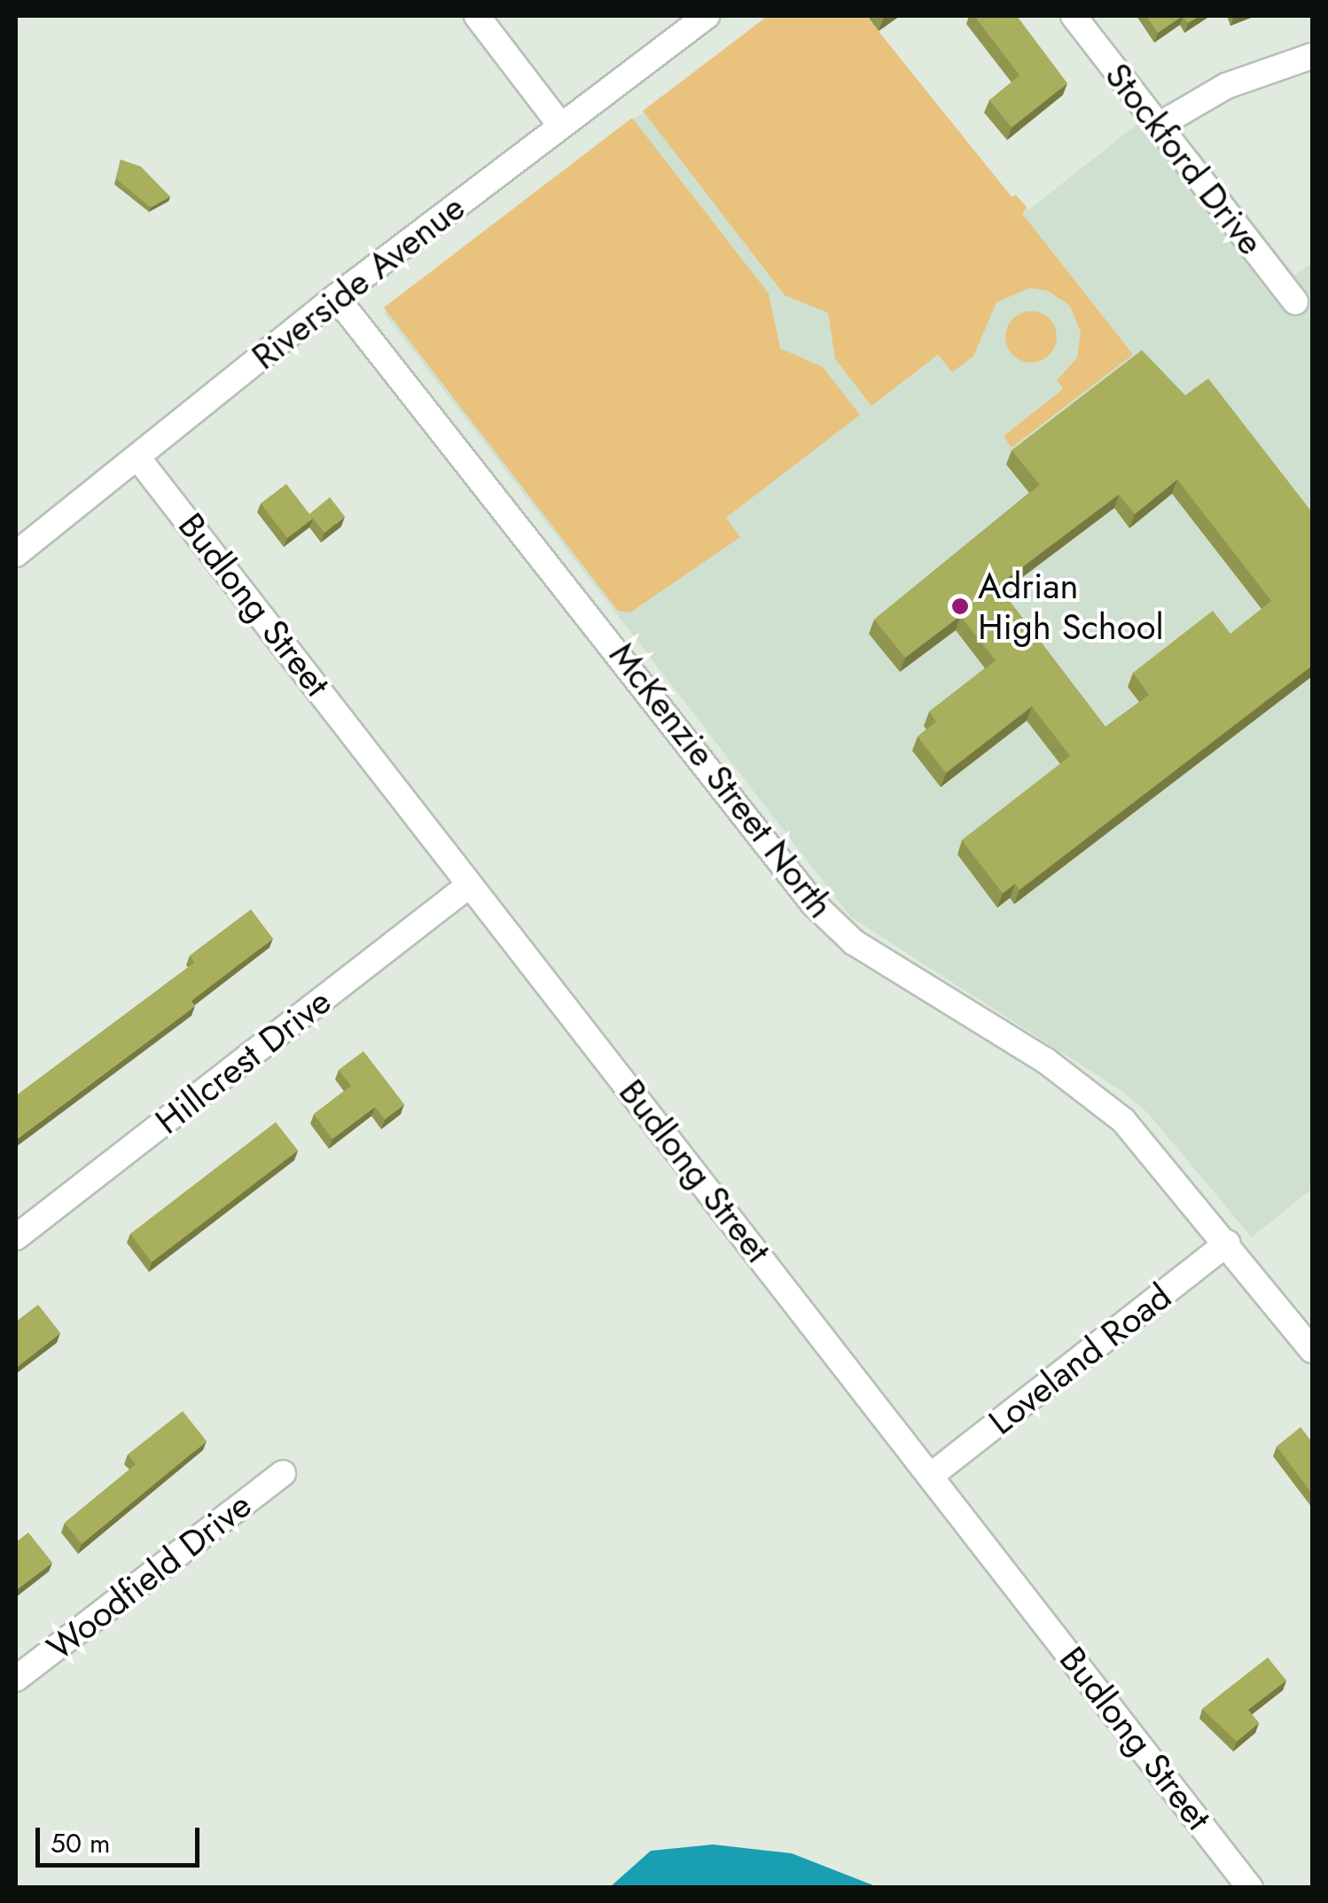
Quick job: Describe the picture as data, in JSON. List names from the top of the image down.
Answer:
{
  "streets": {
    "street": [
      "Stockford Drive",
      "Riverside Avenue",
      "Budlong Street",
      "McKenzie Street North",
      "Hillcrest Drive",
      "Loveland Road",
      "Woodfield Drive"
    ]
  },
  "crossings": [
    ["Riverside Avenue", "Budlong Street"],
    ["Riverside Avenue", "McKenzie Street North"],
    ["Budlong Street", "Hillcrest Drive"],
    ["Budlong Street", "Loveland Road"],
    ["McKenzie Street North", "Loveland Road"]
  ],
  "places": ["Adrian High School"],
  "scale_bar": "50 m"
}
